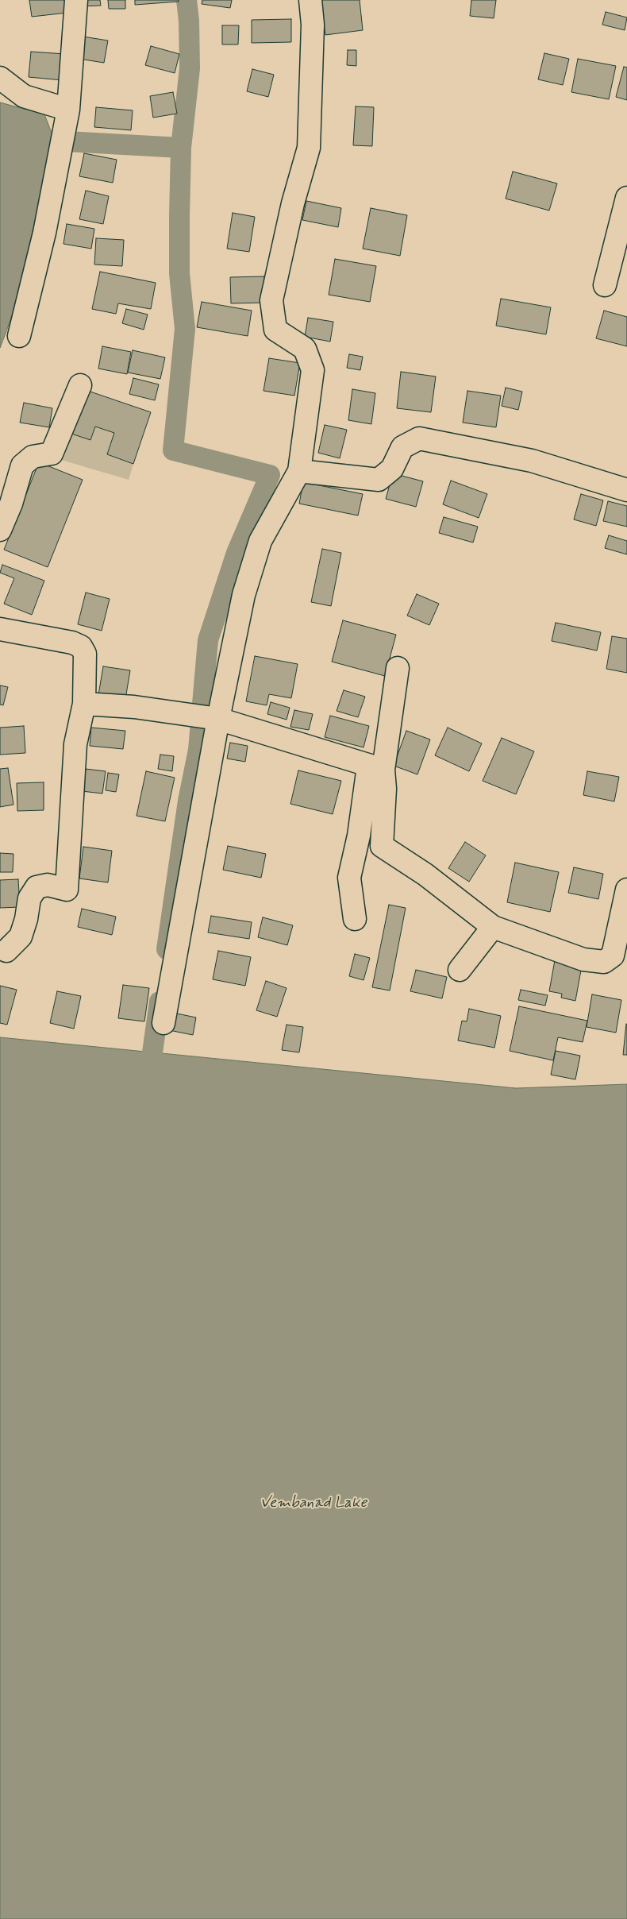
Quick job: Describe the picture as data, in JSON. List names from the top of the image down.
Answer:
{
  "water": ["Vembanad Lake"]
}
